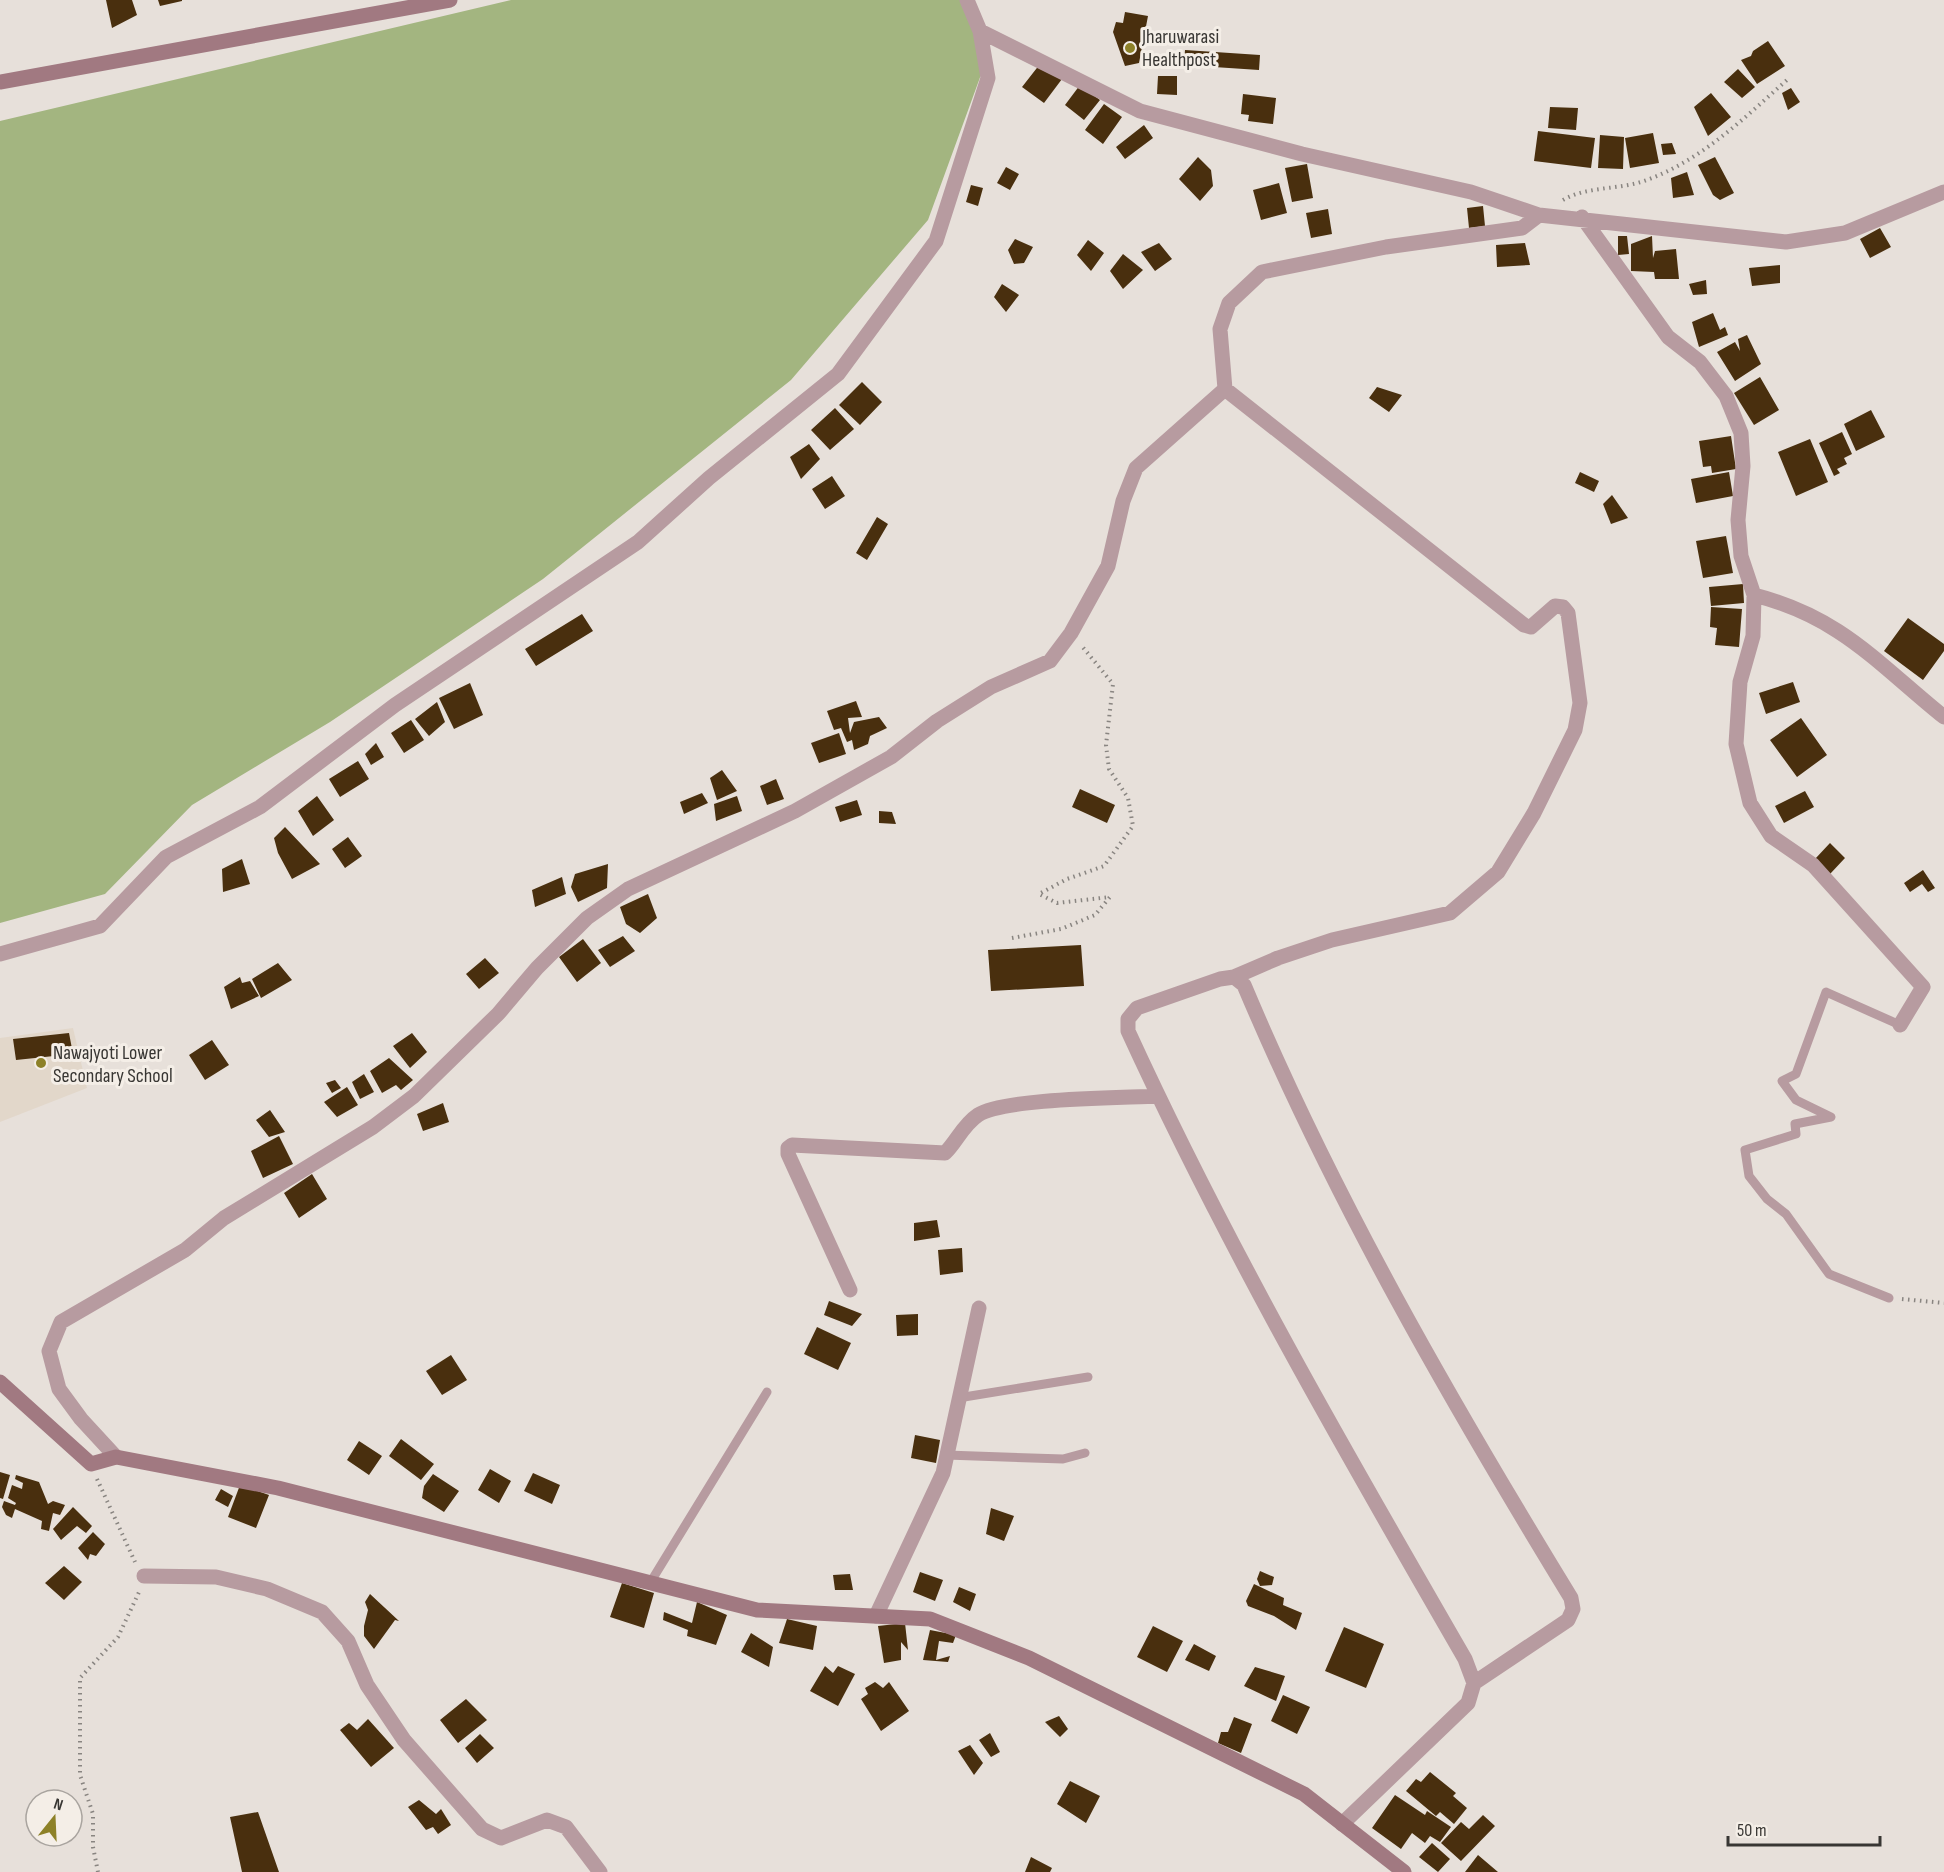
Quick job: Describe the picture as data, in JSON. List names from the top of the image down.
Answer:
{
  "places": ["Jharuwarasi Healthpost", "Nawajyoti Lower Secondary School"],
  "scale_bar": "50 m",
  "north": "top"
}
